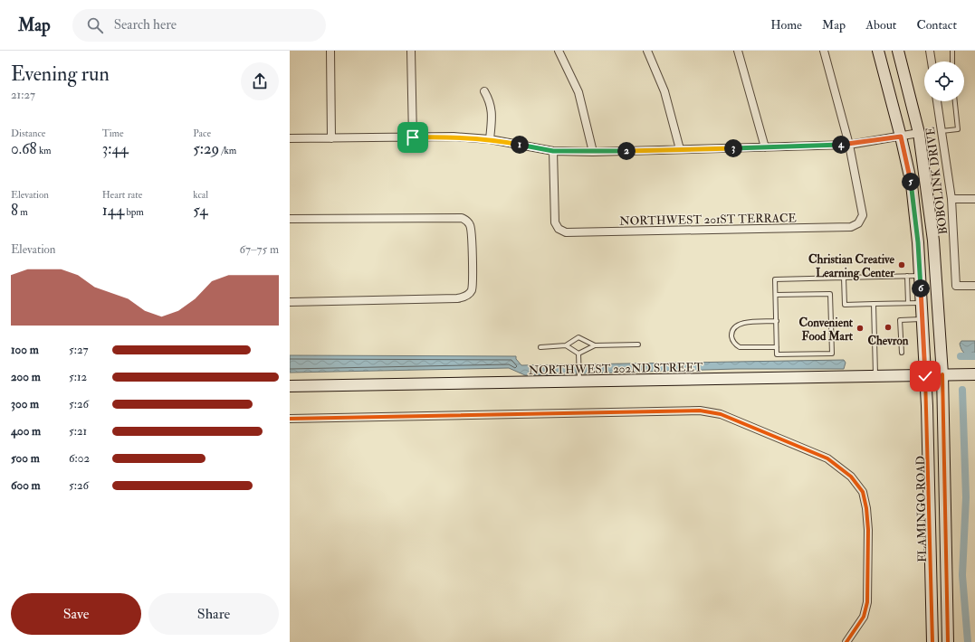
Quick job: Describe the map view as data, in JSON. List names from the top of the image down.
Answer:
{
  "streets": {
    "main road": ["NORTHWEST 202ND STREET", "FLAMINGO ROAD"],
    "street": ["BOBOLINK DRIVE", "NORTHWEST 201ST TERRACE"]
  },
  "crossings": [
    ["NORTHWEST 202ND STREET", "FLAMINGO ROAD"]
  ],
  "places": ["Christian Creative Learning Center", "Chevron", "Convenient Food Mart"],
  "page": {
    "header": "Map",
    "search": "Search here",
    "nav": [
      "Home",
      "Map",
      "About",
      "Contact"
    ],
    "heading": ["Evening run", "21:27"],
    "stats": [
      ["Distance", "0.68 km"],
      ["Time", "3:44"],
      ["Pace", "5:29 /km"],
      ["Elevation", "8 m"],
      ["Heart rate", "144 bpm"],
      ["kcal", "54"]
    ],
    "pins": [
      "1",
      "4",
      "3",
      "2",
      "5",
      "6"
    ],
    "chart": ["Elevation", "67–75 m"],
    "list": [
      {
        "name": "100 m",
        "note": "5:27"
      },
      {
        "name": "200 m",
        "note": "5:12"
      },
      {
        "name": "300 m",
        "note": "5:26"
      },
      {
        "name": "400 m",
        "note": "5:21"
      },
      {
        "name": "500 m",
        "note": "6:02"
      },
      {
        "name": "600 m",
        "note": "5:26"
      }
    ],
    "buttons": ["Save", "Share"]
  }
}
